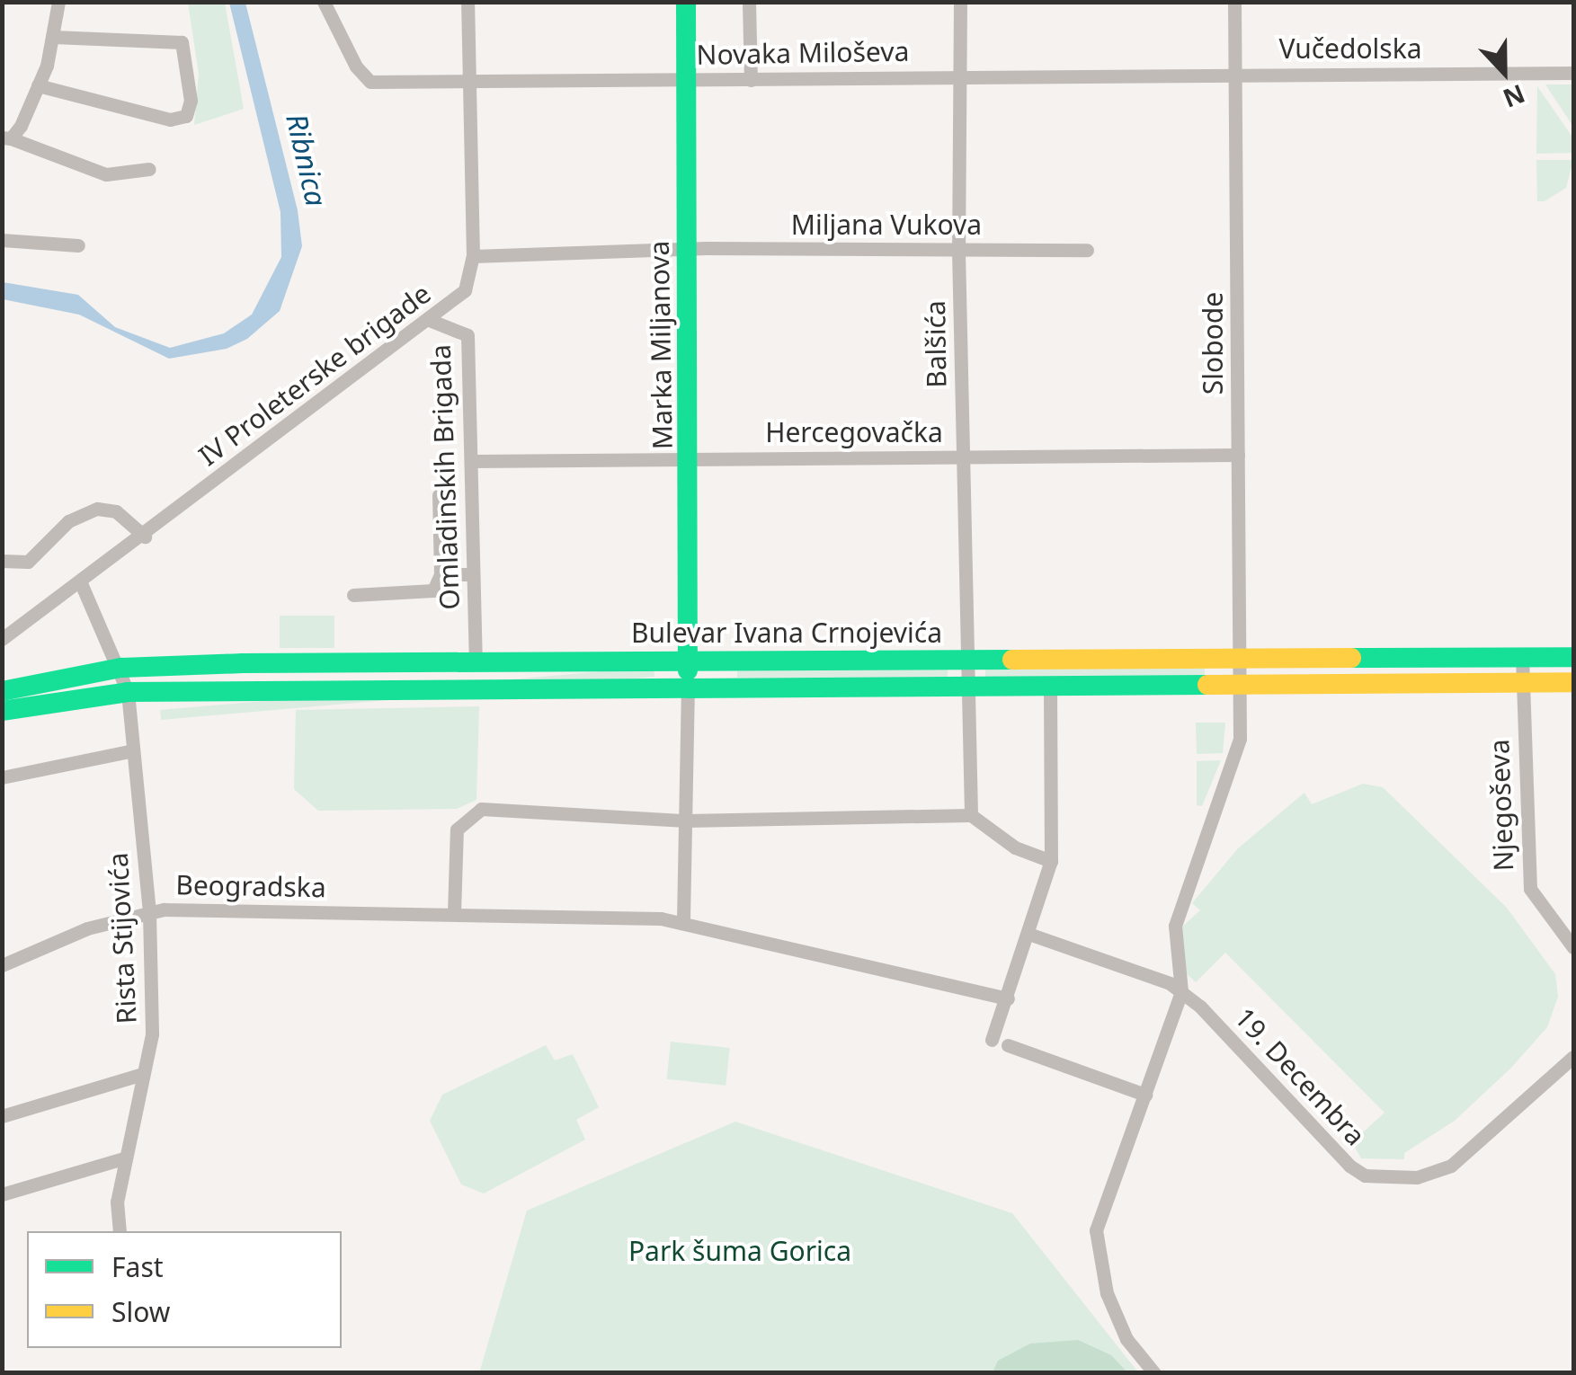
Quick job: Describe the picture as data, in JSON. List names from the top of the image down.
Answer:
{
  "streets": {
    "main road": ["Marka Miljanova", "Bulevar Ivana Crnojevića"],
    "street": [
      "Vučedolska",
      "Novaka Miloševa",
      "Miljana Vukova",
      "Slobode",
      "Balšića",
      "IV Proleterske brigade",
      "Hercegovačka",
      "Omladinskih Brigada",
      "Njegoševa",
      "Beogradska",
      "Rista Stijovića",
      "19. Decembra"
    ]
  },
  "crossings": [
    ["Vučedolska", "Novaka Miloševa"],
    ["Vučedolska", "Slobode"],
    ["Novaka Miloševa", "Slobode"],
    ["Novaka Miloševa", "Balšića"],
    ["Novaka Miloševa", "Marka Miljanova"],
    ["Miljana Vukova", "Balšića"],
    ["Miljana Vukova", "Marka Miljanova"],
    ["Slobode", "Hercegovačka"],
    ["Slobode", "Bulevar Ivana Crnojevića"],
    ["Balšića", "Hercegovačka"],
    ["Balšića", "Bulevar Ivana Crnojevića"],
    ["Marka Miljanova", "Hercegovačka"],
    ["Marka Miljanova", "Bulevar Ivana Crnojevića"],
    ["IV Proleterske brigade", "Omladinskih Brigada"],
    ["Hercegovačka", "Omladinskih Brigada"],
    ["Omladinskih Brigada", "Bulevar Ivana Crnojevića"],
    ["Bulevar Ivana Crnojevića", "Njegoševa"],
    ["Bulevar Ivana Crnojevića", "Rista Stijovića"],
    ["Beogradska", "Rista Stijovića"]
  ],
  "water": ["Ribnica"],
  "parks": ["Park šuma Gorica"],
  "legend": ["Fast", "Slow"],
  "north": "bottom"
}
